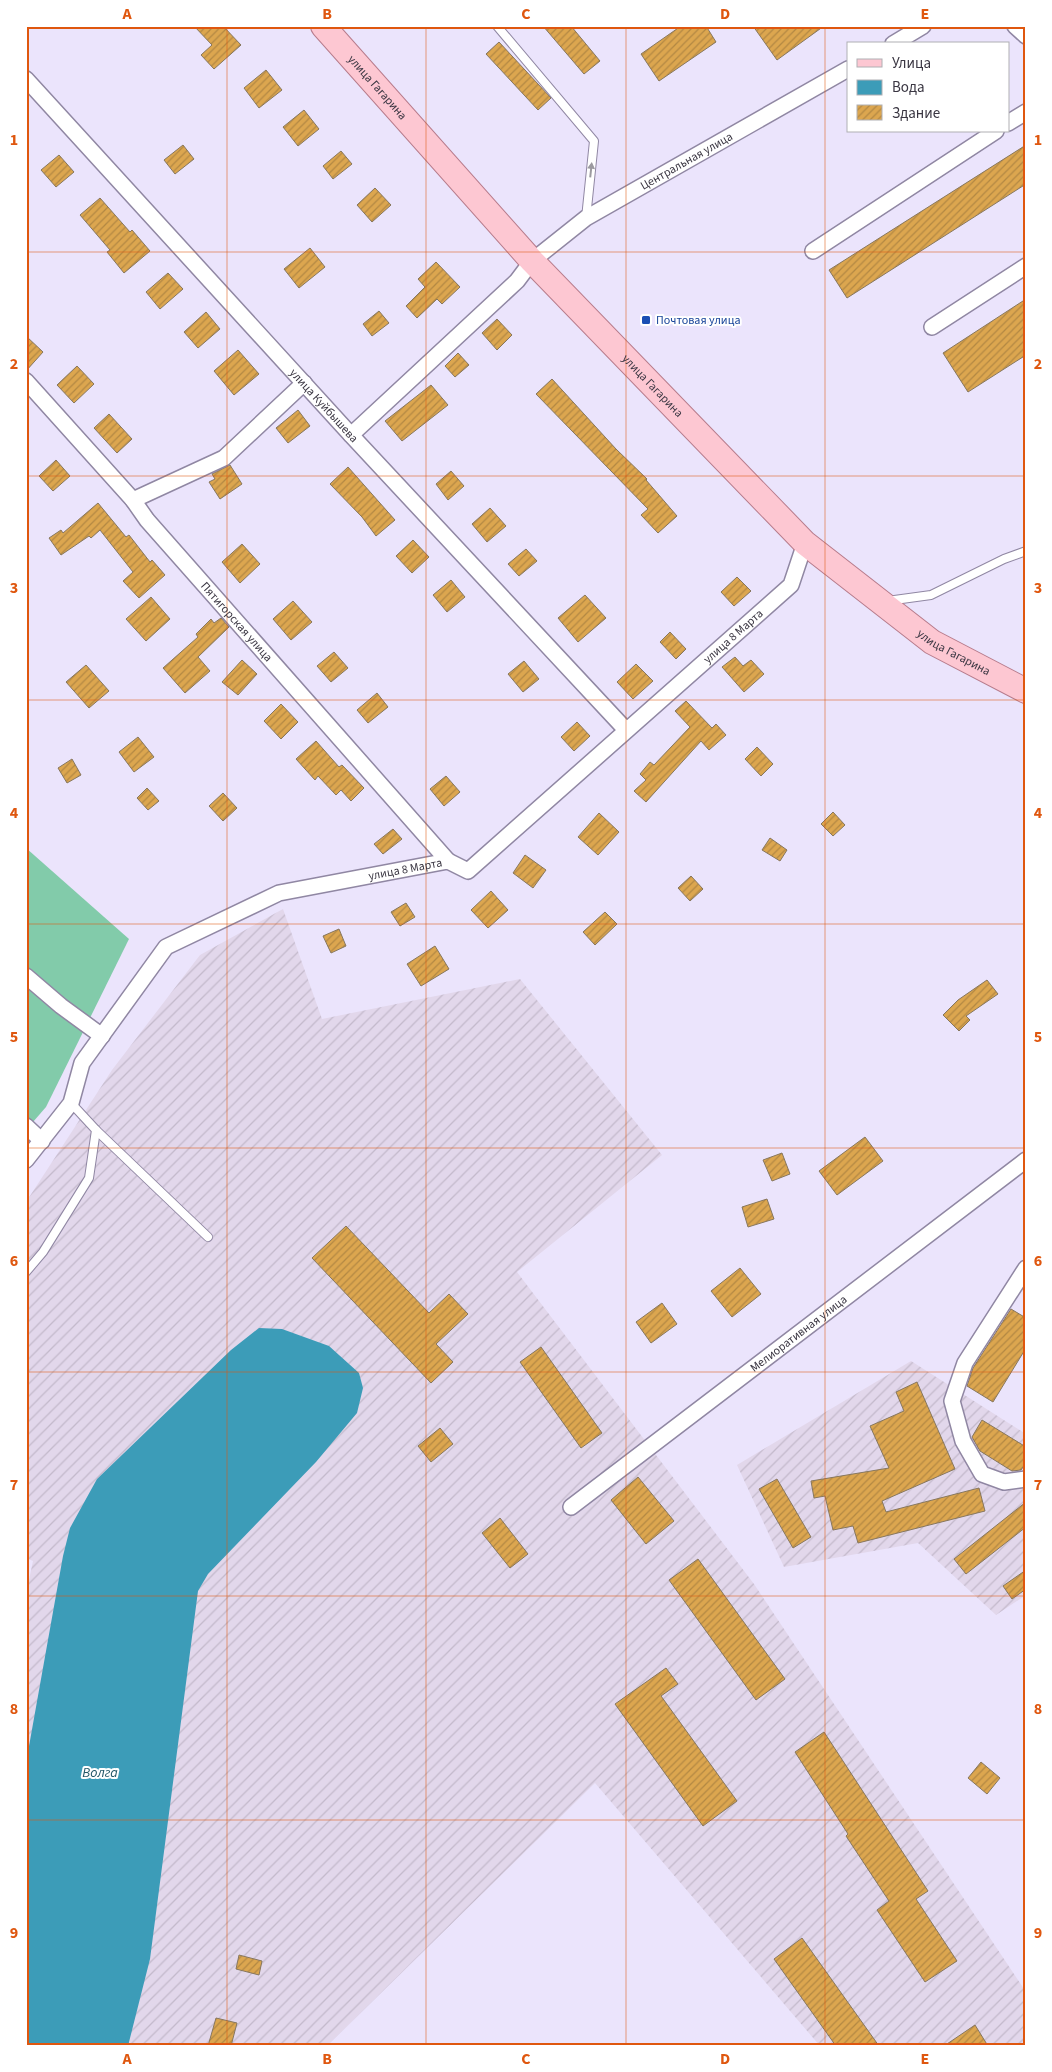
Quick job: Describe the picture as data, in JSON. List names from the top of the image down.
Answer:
{
  "streets": {
    "main road": ["улица Гагарина"],
    "street": [
      "Центральная улица",
      "улица Куйбышева",
      "Пятигорская улица",
      "улица 8 Марта",
      "Мелиоративная улица"
    ]
  },
  "crossings": [
    ["улица Гагарина", "Центральная улица"],
    ["улица Гагарина", "улица 8 Марта"],
    ["Центральная улица", "улица Куйбышева"],
    ["улица Куйбышева", "улица 8 Марта"],
    ["Пятигорская улица", "улица 8 Марта"]
  ],
  "water": ["Волга"],
  "places": {
    "transit": ["Почтовая улица"]
  },
  "legend": ["Улица", "Вода", "Здание"],
  "grid": {
    "columns": [
      "A",
      "B",
      "C",
      "D",
      "E"
    ],
    "rows": [
      "1",
      "2",
      "3",
      "4",
      "5",
      "6",
      "7",
      "8",
      "9"
    ]
  }
}
